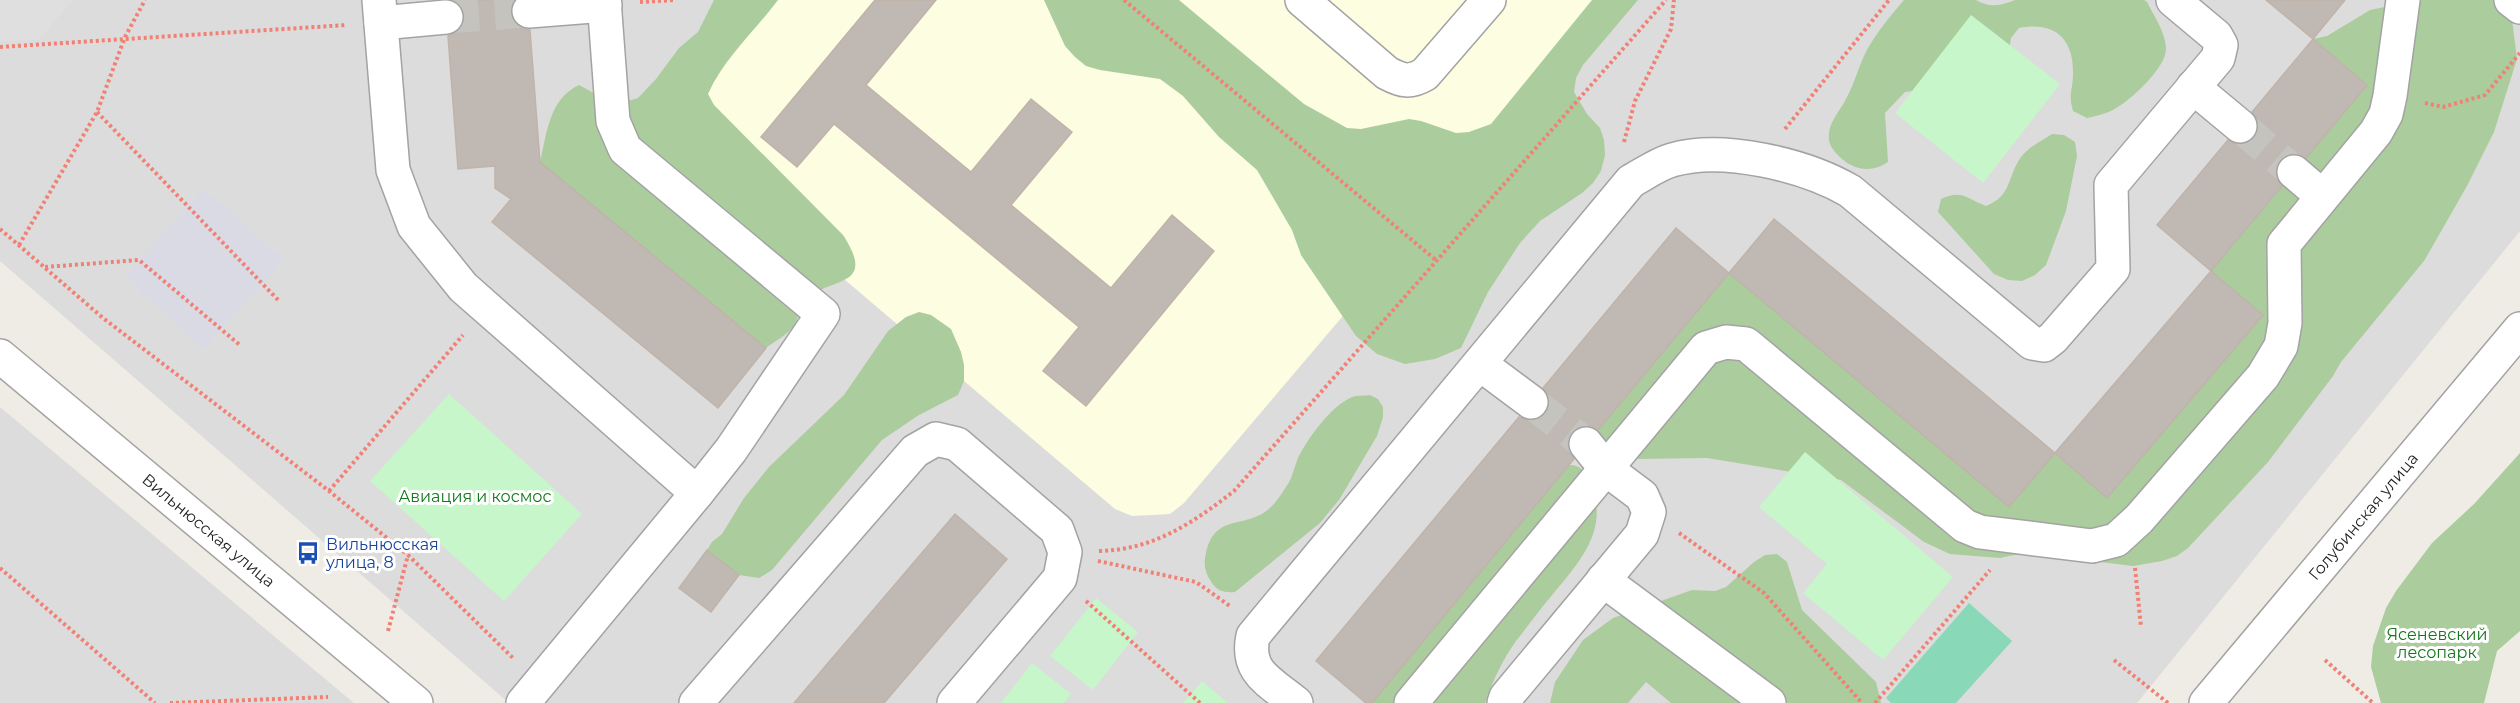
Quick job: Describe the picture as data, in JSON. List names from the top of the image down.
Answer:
{
  "streets": {
    "street": ["Голубинская улица", "Вильнюсская улица"]
  },
  "parks": ["Авиация и космос", "Ясеневский лесопарк"],
  "places": {
    "bus stop": ["Вильнюсская улица, 8"]
  }
}
